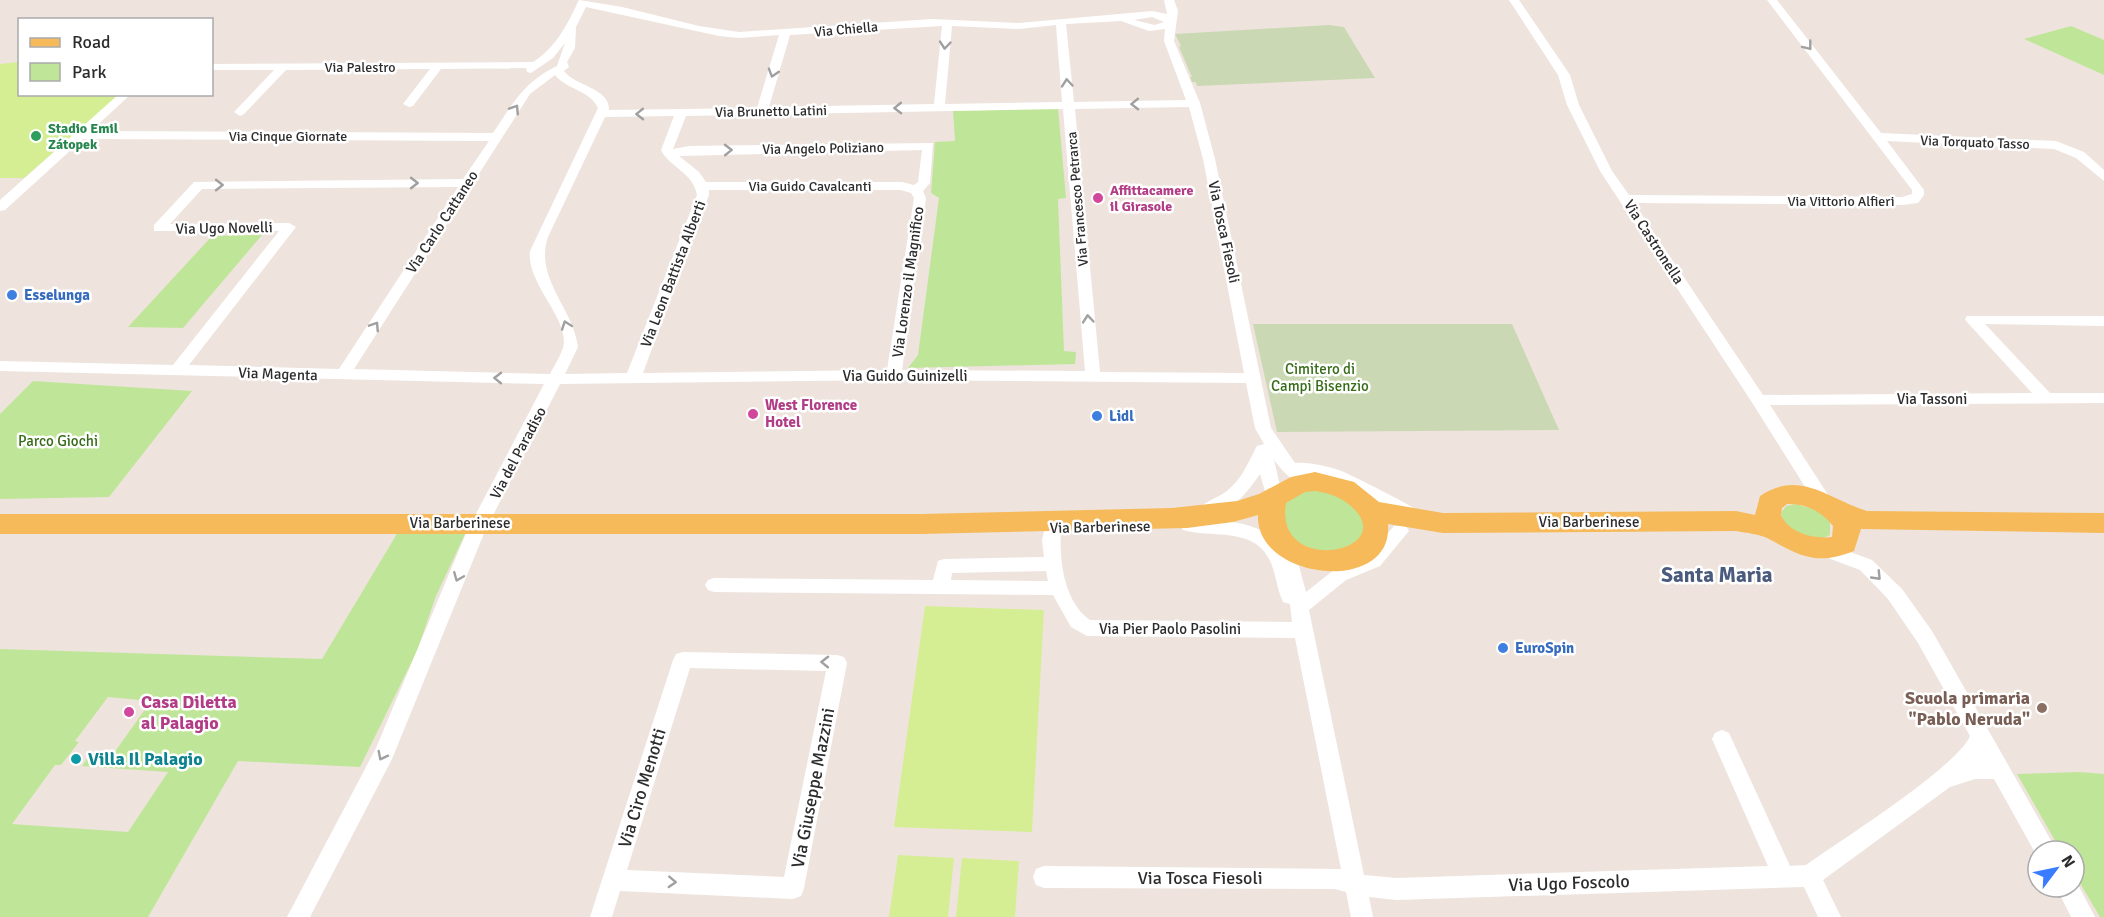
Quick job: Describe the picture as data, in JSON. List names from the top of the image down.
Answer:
{
  "streets": {
    "main road": ["Via Barberinese"],
    "street": [
      "Via Chiella",
      "Via Palestro",
      "Via Brunetto Latini",
      "Via Cinque Giornate",
      "Via Torquato Tasso",
      "Via Angelo Poliziano",
      "Via Guido Cavalcanti",
      "Via Francesco Petrarca",
      "Via Vittorio Alfieri",
      "Via Carlo Cattaneo",
      "Via Ugo Novelli",
      "Via Tosca Fiesoli",
      "Via Castronella",
      "Via Leon Battista Alberti",
      "Via Lorenzo il Magnifico",
      "Via Magenta",
      "Via Guido Guinizelli",
      "Via Tassoni",
      "Via del Paradiso",
      "Via Pier Paolo Pasolini",
      "Via Ciro Menotti",
      "Via Giuseppe Mazzini",
      "Via Ugo Foscolo"
    ]
  },
  "crossings": [
    ["Via Chiella", "Via Francesco Petrarca"],
    ["Via Palestro", "Via Carlo Cattaneo"],
    ["Via Brunetto Latini", "Via Francesco Petrarca"],
    ["Via Brunetto Latini", "Via Tosca Fiesoli"],
    ["Via Brunetto Latini", "Via del Paradiso"],
    ["Via Cinque Giornate", "Via Carlo Cattaneo"],
    ["Via Torquato Tasso", "Via Vittorio Alfieri"],
    ["Via Angelo Poliziano", "Via Guido Cavalcanti"],
    ["Via Angelo Poliziano", "Via Leon Battista Alberti"],
    ["Via Angelo Poliziano", "Via Lorenzo il Magnifico"],
    ["Via Guido Cavalcanti", "Via Leon Battista Alberti"],
    ["Via Guido Cavalcanti", "Via Lorenzo il Magnifico"],
    ["Via Francesco Petrarca", "Via Guido Guinizelli"],
    ["Via Vittorio Alfieri", "Via Castronella"],
    ["Via Carlo Cattaneo", "Via Ugo Novelli"],
    ["Via Carlo Cattaneo", "Via Magenta"],
    ["Via Ugo Novelli", "Via Magenta"],
    ["Via Tosca Fiesoli", "Via Guido Guinizelli"],
    ["Via Tosca Fiesoli", "Via Barberinese"],
    ["Via Tosca Fiesoli", "Via Ugo Foscolo"],
    ["Via Castronella", "Via Tassoni"],
    ["Via Leon Battista Alberti", "Via Guido Guinizelli"],
    ["Via Lorenzo il Magnifico", "Via Guido Guinizelli"],
    ["Via Magenta", "Via Guido Guinizelli"],
    ["Via Magenta", "Via del Paradiso"],
    ["Via Guido Guinizelli", "Via del Paradiso"],
    ["Via del Paradiso", "Via Barberinese"],
    ["Via Barberinese", "Via Pier Paolo Pasolini"],
    ["Via Ciro Menotti", "Via Giuseppe Mazzini"]
  ],
  "one_way": [
    "Via Brunetto Latini",
    "Via Angelo Poliziano",
    "Via Francesco Petrarca",
    "Via Carlo Cattaneo",
    "Via Magenta"
  ],
  "districts": ["Santa Maria"],
  "parks": ["Cimitero di Campi Bisenzio", "Parco Giochi"],
  "places": [
    "Stadio Emil Zátopek",
    "Affittacamere il Girasole",
    "Esselunga",
    "West Florence Hotel",
    "Lidl",
    "EuroSpin",
    "Scuola primaria \"Pablo Neruda\"",
    "Casa Diletta al Palagio",
    "Villa Il Palagio"
  ],
  "legend": ["Road", "Park"],
  "north": "top right"
}
